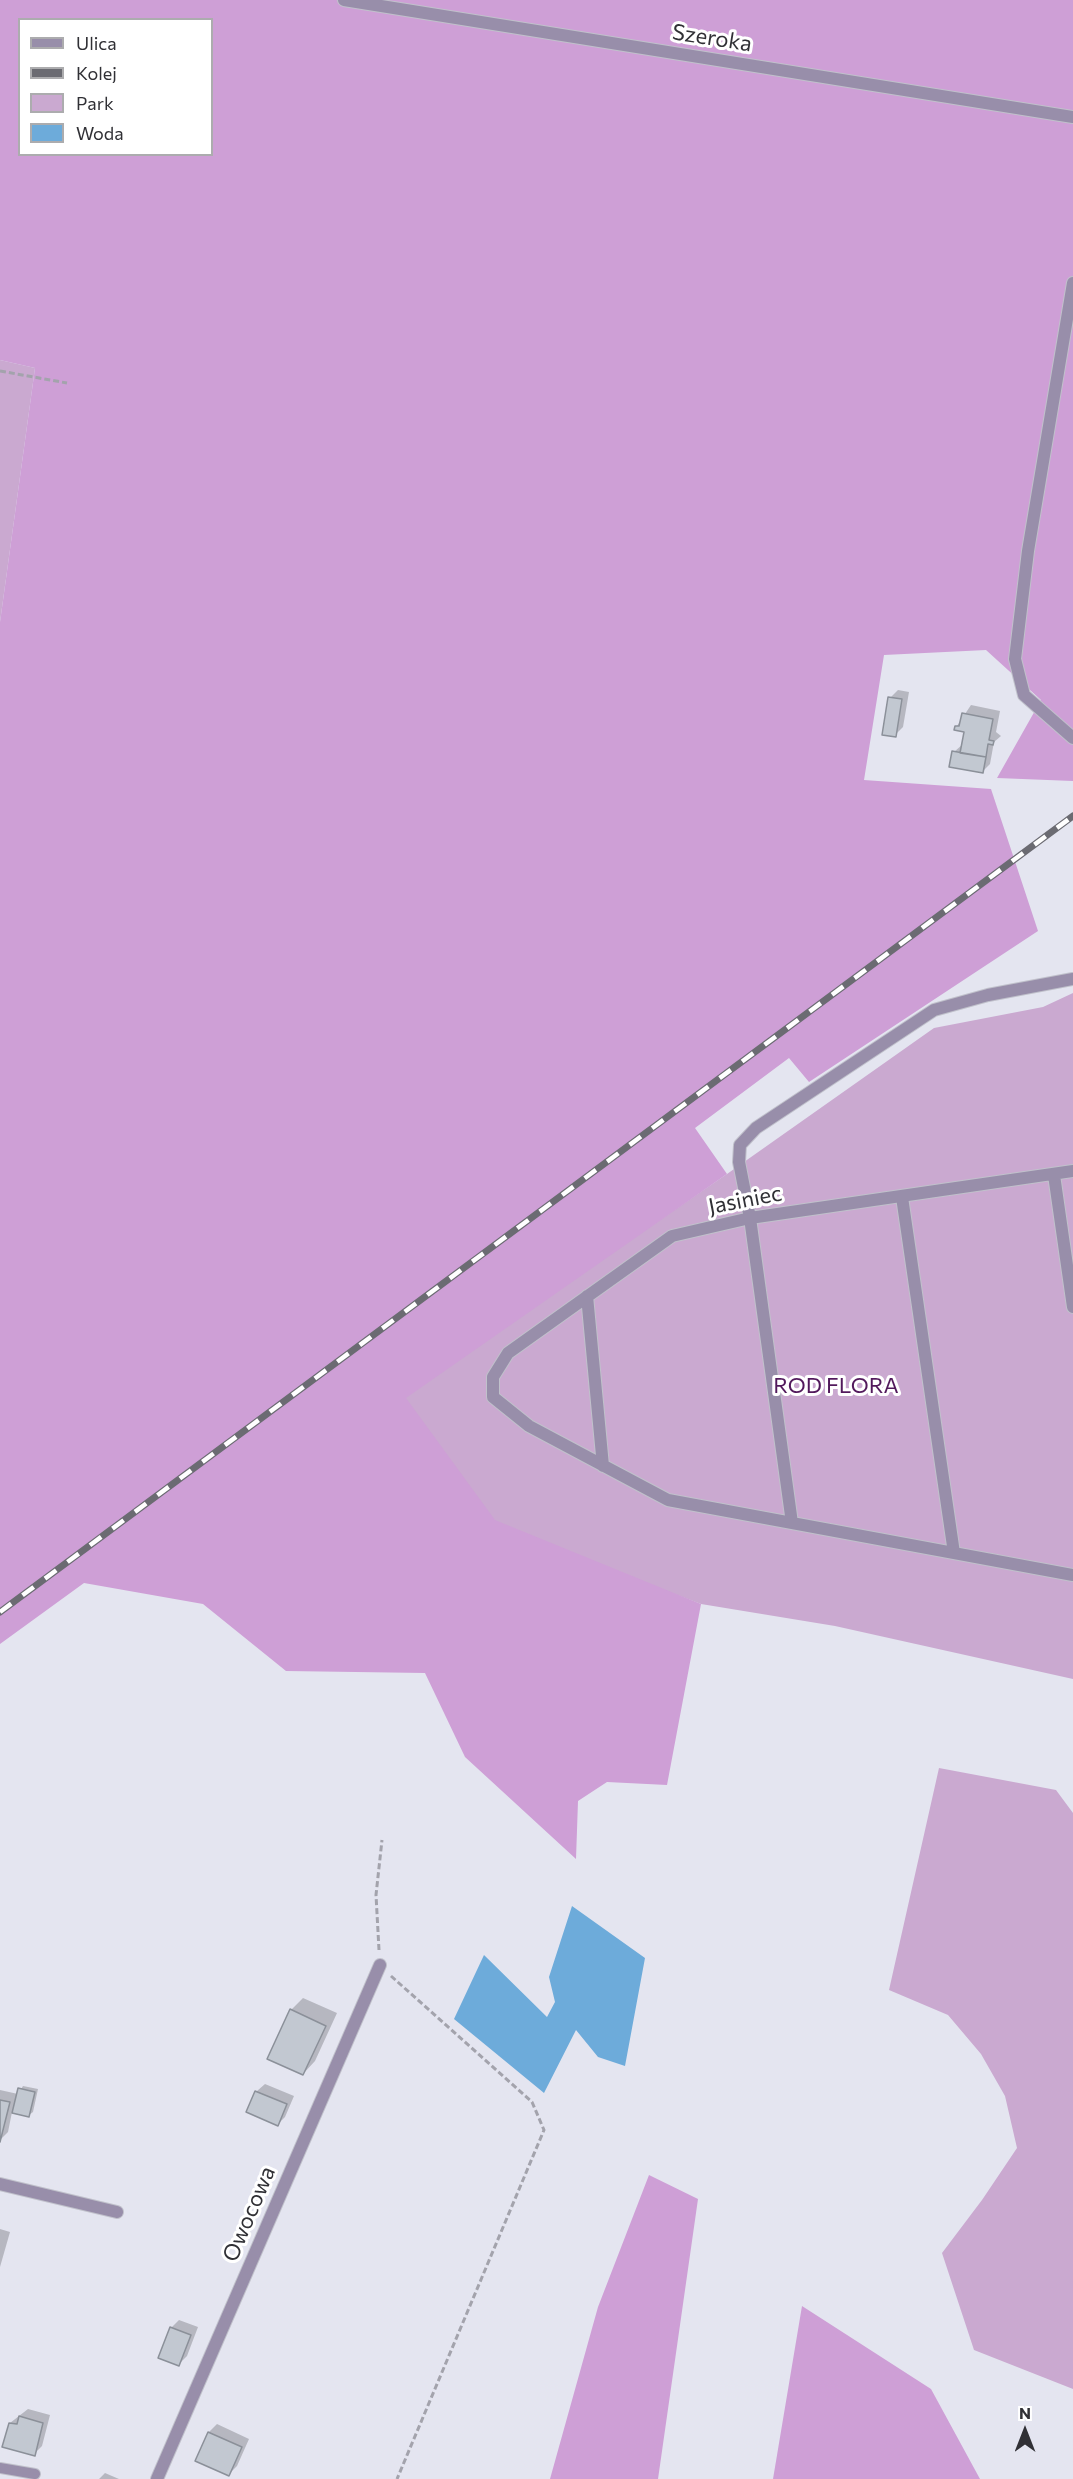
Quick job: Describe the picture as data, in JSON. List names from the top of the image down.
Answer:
{
  "streets": {
    "street": ["Szeroka", "Jasiniec", "Owocowa"]
  },
  "parks": ["ROD FLORA"],
  "legend": [
    "Ulica",
    "Kolej",
    "Park",
    "Woda"
  ],
  "north": "top"
}
